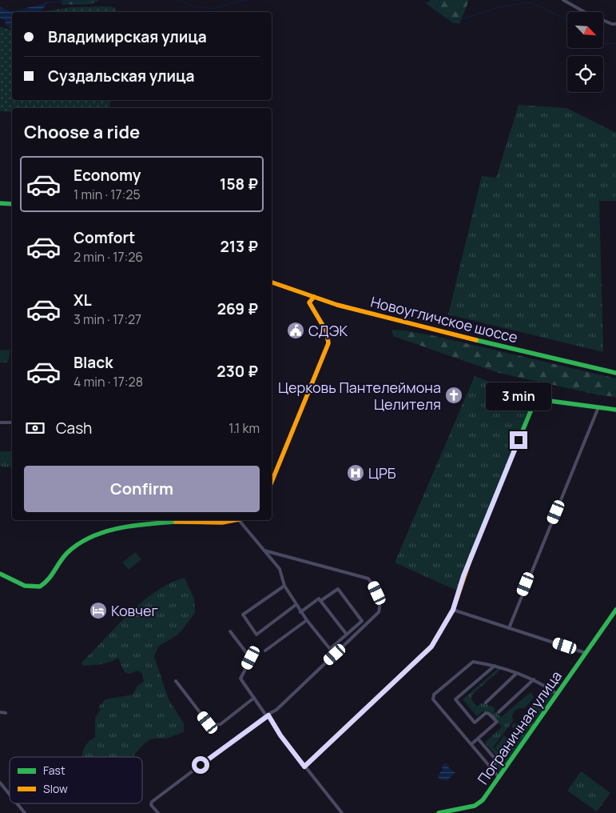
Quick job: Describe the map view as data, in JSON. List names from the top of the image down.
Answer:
{
  "streets": {
    "street": ["Новоугличское шоссе", "Пограничная улица"]
  },
  "places": {
    "public building": ["СДЭК"],
    "church": ["Церковь Пантелеймона Целителя"],
    "hospital": ["ЦРБ"],
    "hotel": ["Ковчег"]
  },
  "legend": ["Fast", "Slow"],
  "north": "bottom right",
  "page": {
    "banner": ["Владимирская улица", "Суздальская улица"],
    "heading": "Choose a ride",
    "list": [
      {
        "name": "Economy",
        "note": "1 min · 17:25",
        "value": "158 ₽"
      },
      {
        "name": "Comfort",
        "note": "2 min · 17:26",
        "value": "213 ₽"
      },
      {
        "name": "XL",
        "note": "3 min · 17:27",
        "value": "269 ₽"
      },
      {
        "name": "Black",
        "note": "4 min · 17:28",
        "value": "230 ₽"
      }
    ],
    "bubble": "3 min",
    "pay": ["Cash", "1.1 km"],
    "buttons": "Confirm"
  }
}
